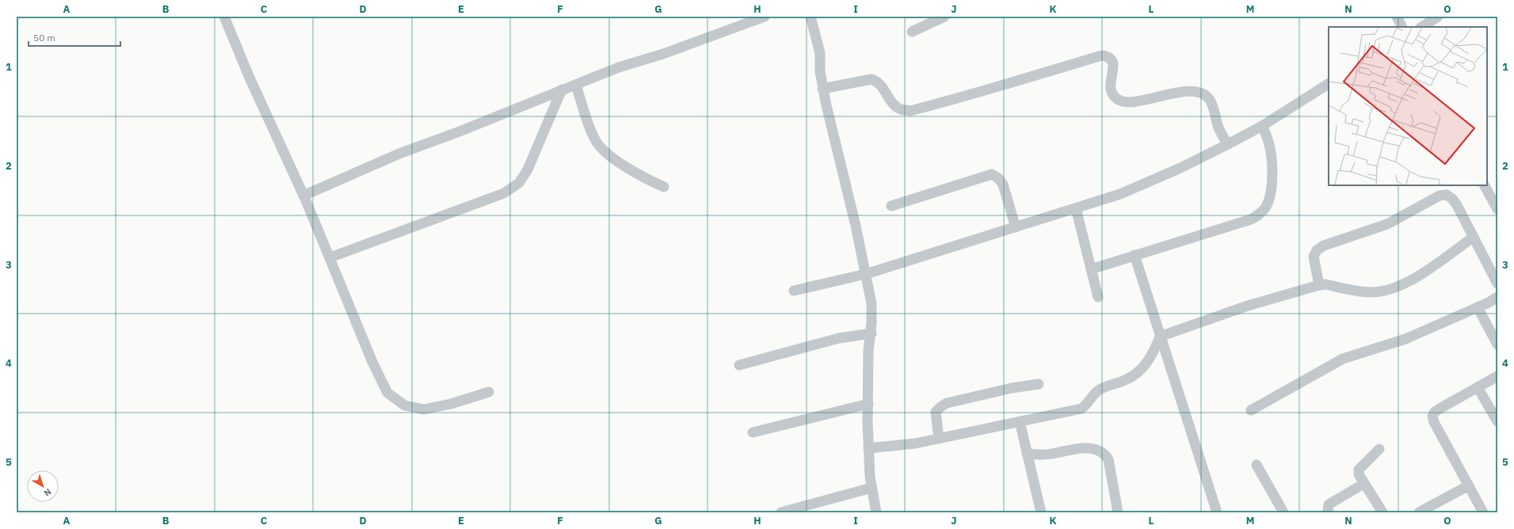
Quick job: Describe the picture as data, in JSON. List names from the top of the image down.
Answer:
{
  "scale_bar": "50 m",
  "north": "bottom right",
  "grid": {
    "columns": [
      "A",
      "B",
      "C",
      "D",
      "E",
      "F",
      "G",
      "H",
      "I",
      "J",
      "K",
      "L",
      "M",
      "N",
      "O"
    ],
    "rows": [
      "1",
      "2",
      "3",
      "4",
      "5"
    ]
  }
}
